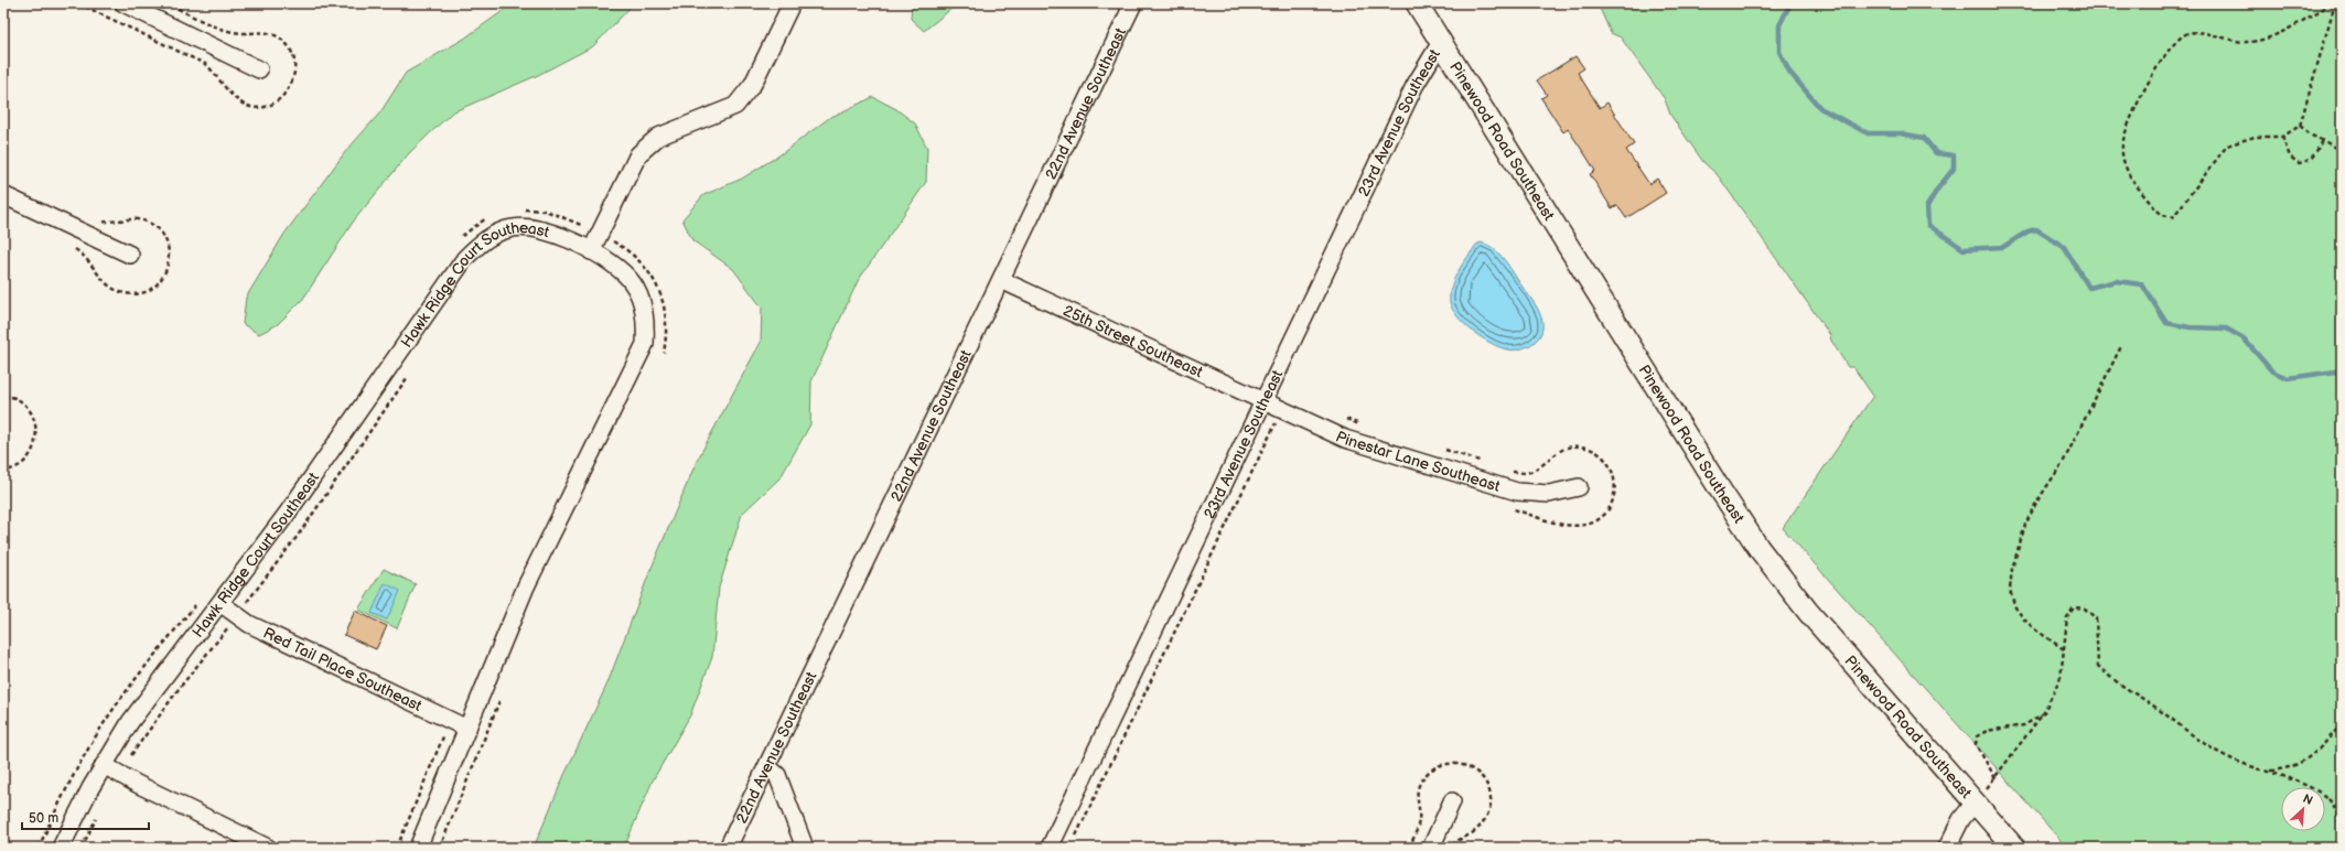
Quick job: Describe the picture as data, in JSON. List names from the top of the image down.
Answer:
{
  "streets": {
    "street": [
      "22nd Avenue Southeast",
      "23rd Avenue Southeast",
      "Pinewood Road Southeast",
      "Hawk Ridge Court Southeast",
      "25th Street Southeast",
      "Pinestar Lane Southeast",
      "Red Tail Place Southeast"
    ]
  },
  "crossings": [
    ["22nd Avenue Southeast", "25th Street Southeast"],
    ["23rd Avenue Southeast", "Pinewood Road Southeast"],
    ["23rd Avenue Southeast", "25th Street Southeast"],
    ["23rd Avenue Southeast", "Pinestar Lane Southeast"],
    ["Hawk Ridge Court Southeast", "Red Tail Place Southeast"],
    ["25th Street Southeast", "Pinestar Lane Southeast"]
  ],
  "scale_bar": "50 m",
  "north": "top right"
}
